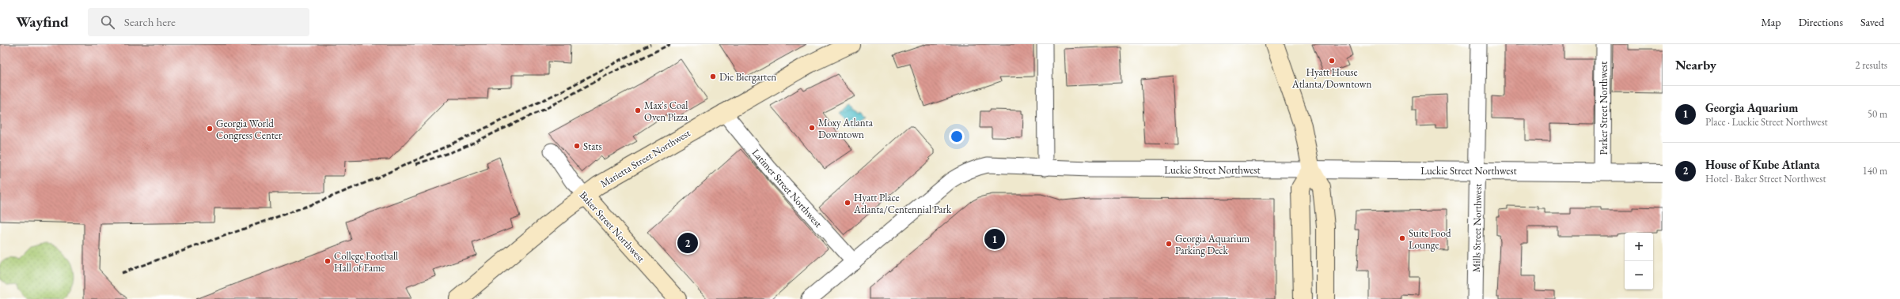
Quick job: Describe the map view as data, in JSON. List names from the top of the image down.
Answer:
{
  "streets": {
    "main road": ["Marietta Street Northwest", "Baker Street Northwest"],
    "street": [
      "Parker Street Northwest",
      "Luckie Street Northwest",
      "Latimer Street Northwest",
      "Mills Street Northwest"
    ]
  },
  "crossings": [
    ["Parker Street Northwest", "Luckie Street Northwest"],
    ["Marietta Street Northwest", "Latimer Street Northwest"],
    ["Marietta Street Northwest", "Baker Street Northwest"],
    ["Luckie Street Northwest", "Latimer Street Northwest"],
    ["Luckie Street Northwest", "Mills Street Northwest"]
  ],
  "places": [
    "Hyatt House Atlanta/Downtown",
    "Die Biergarten",
    "Max's Coal Oven Pizza",
    "Moxy Atlanta Downtown",
    "Georgia World Congress Center",
    "Stats",
    "Hyatt Place Atlanta/Centennial Park",
    "Suite Food Lounge",
    "Georgia Aquarium Parking Deck",
    "College Football Hall of Fame"
  ],
  "page": {
    "header": "Wayfind",
    "search": "Search here",
    "nav": ["Map", "Directions", "Saved"],
    "heading": ["Nearby", "2 results"],
    "list": [
      {
        "mark": "1",
        "name": "Georgia Aquarium",
        "note": "Place · Luckie Street Northwest",
        "value": "50 m"
      },
      {
        "mark": "2",
        "name": "House of Kube Atlanta",
        "note": "Hotel · Baker Street Northwest",
        "value": "140 m"
      }
    ],
    "pins": ["1", "2"],
    "map_buttons": ["+", "−"]
  }
}
